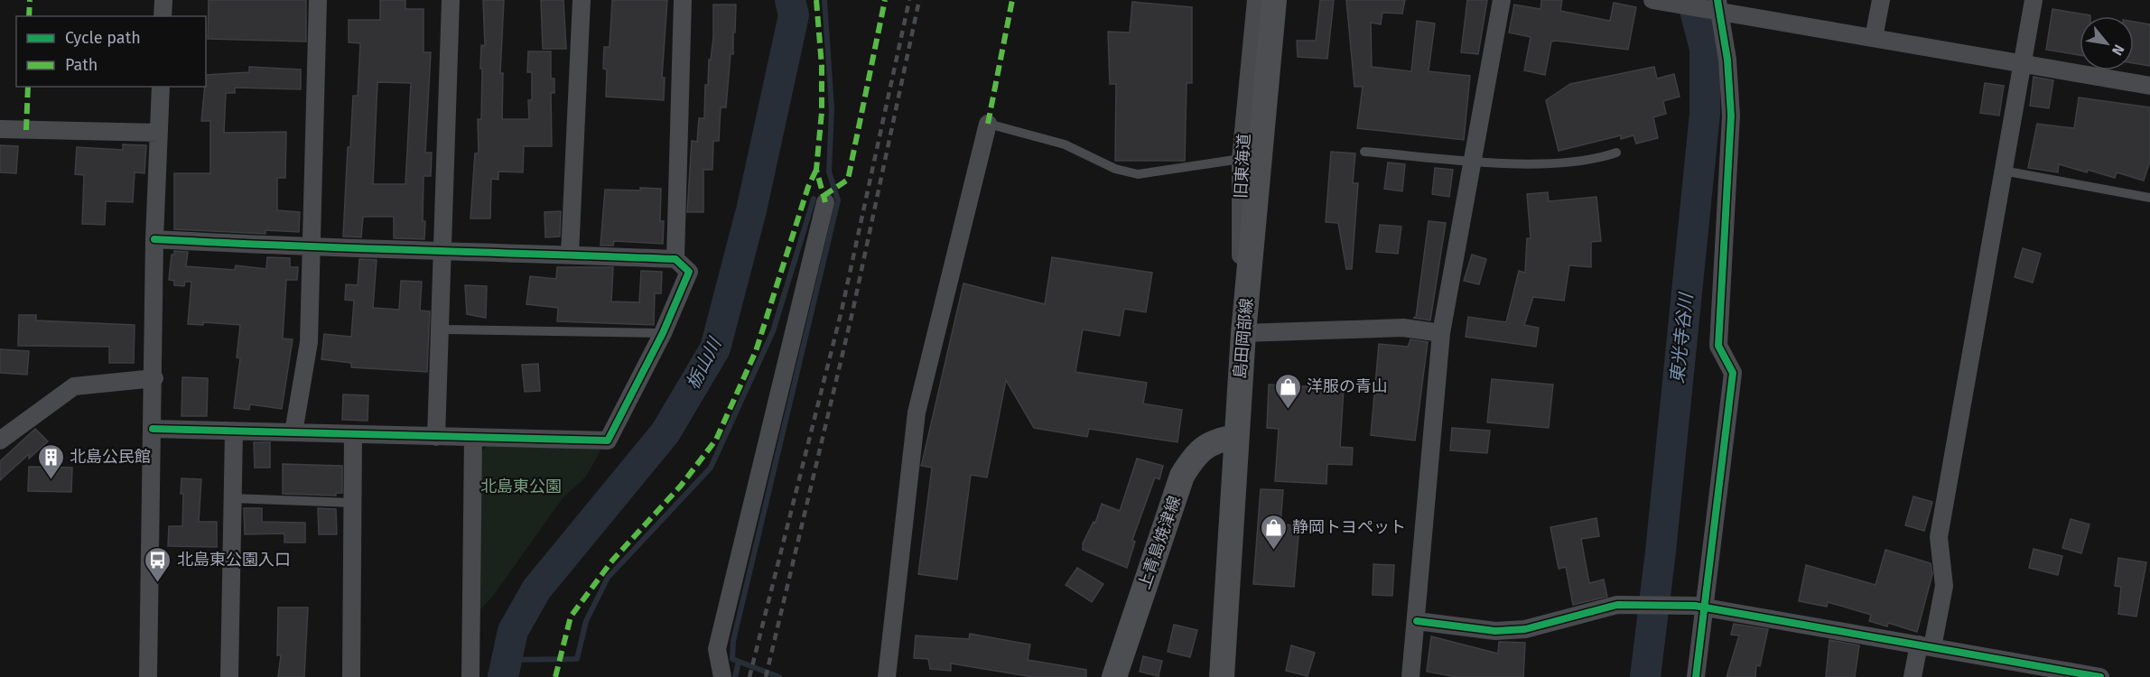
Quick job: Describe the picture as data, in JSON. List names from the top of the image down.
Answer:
{
  "streets": {
    "main road": ["島田岡部線", "上青島焼津線"],
    "street": ["旧東海道"]
  },
  "crossings": [
    ["旧東海道", "島田岡部線"],
    ["島田岡部線", "上青島焼津線"]
  ],
  "water": ["東光寺谷川", "栃山川"],
  "parks": ["北島東公園"],
  "places": {
    "shop": ["洋服の青山", "静岡トヨペット"],
    "building": ["北島公民館"],
    "bus stop": ["北島東公園入口"]
  },
  "legend": ["Cycle path", "Path"],
  "north": "bottom right"
}
